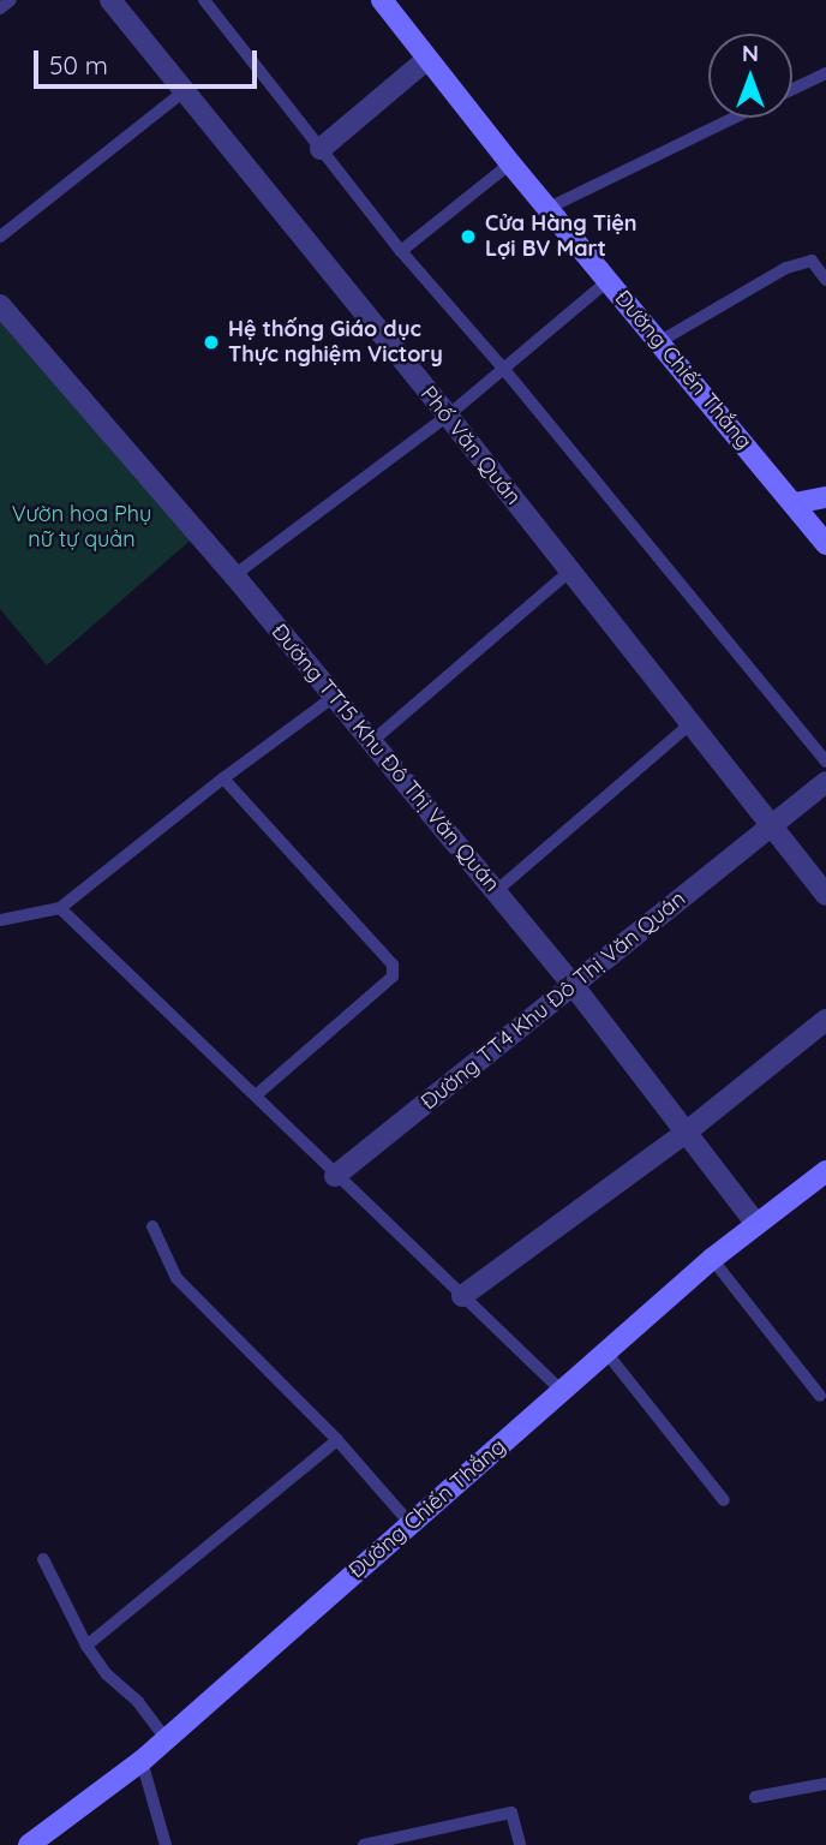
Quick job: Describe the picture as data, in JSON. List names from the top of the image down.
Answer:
{
  "streets": {
    "street": [
      "Đường Chiến Thắng",
      "Phố Văn Quán",
      "Đường TT15 Khu Đô Thị Văn Quán",
      "Đường TT4 Khu Đô Thị Văn Quán"
    ]
  },
  "crossings": [
    ["Đường Chiến Thắng", "Đường TT15 Khu Đô Thị Văn Quán"],
    ["Phố Văn Quán", "Đường TT4 Khu Đô Thị Văn Quán"],
    ["Đường TT15 Khu Đô Thị Văn Quán", "Đường TT4 Khu Đô Thị Văn Quán"]
  ],
  "parks": ["Vườn hoa Phụ nữ tự quản"],
  "places": ["Cửa Hàng Tiện Lợi BV Mart", "Hệ thống Giáo dục Thực nghiệm Victory"],
  "scale_bar": "50 m",
  "north": "top"
}
